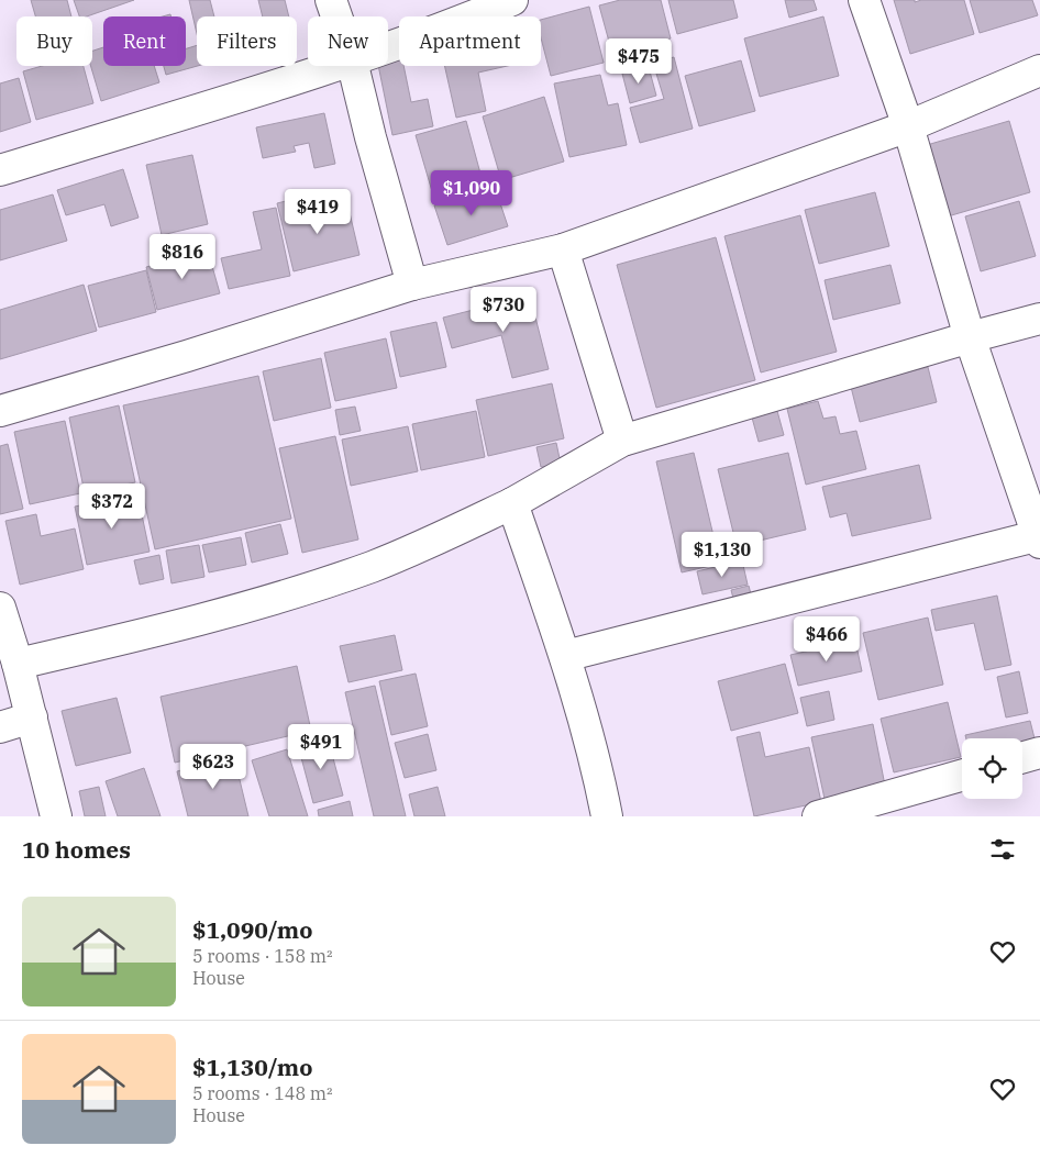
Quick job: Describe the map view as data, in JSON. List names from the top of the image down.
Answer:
{
  "page": {
    "chip": [
      "Buy",
      "Rent",
      "Filters",
      "New",
      "Apartment"
    ],
    "price": [
      "$475",
      "$1,090",
      "$419",
      "$816",
      "$730",
      "$372",
      "$1,130",
      "$466",
      "$491",
      "$623"
    ],
    "heading": "10 homes",
    "list": [
      {
        "name": "$1,090/mo",
        "note": "5 rooms · 158 m² · House"
      },
      {
        "name": "$1,130/mo",
        "note": "5 rooms · 148 m² · House"
      }
    ]
  }
}
